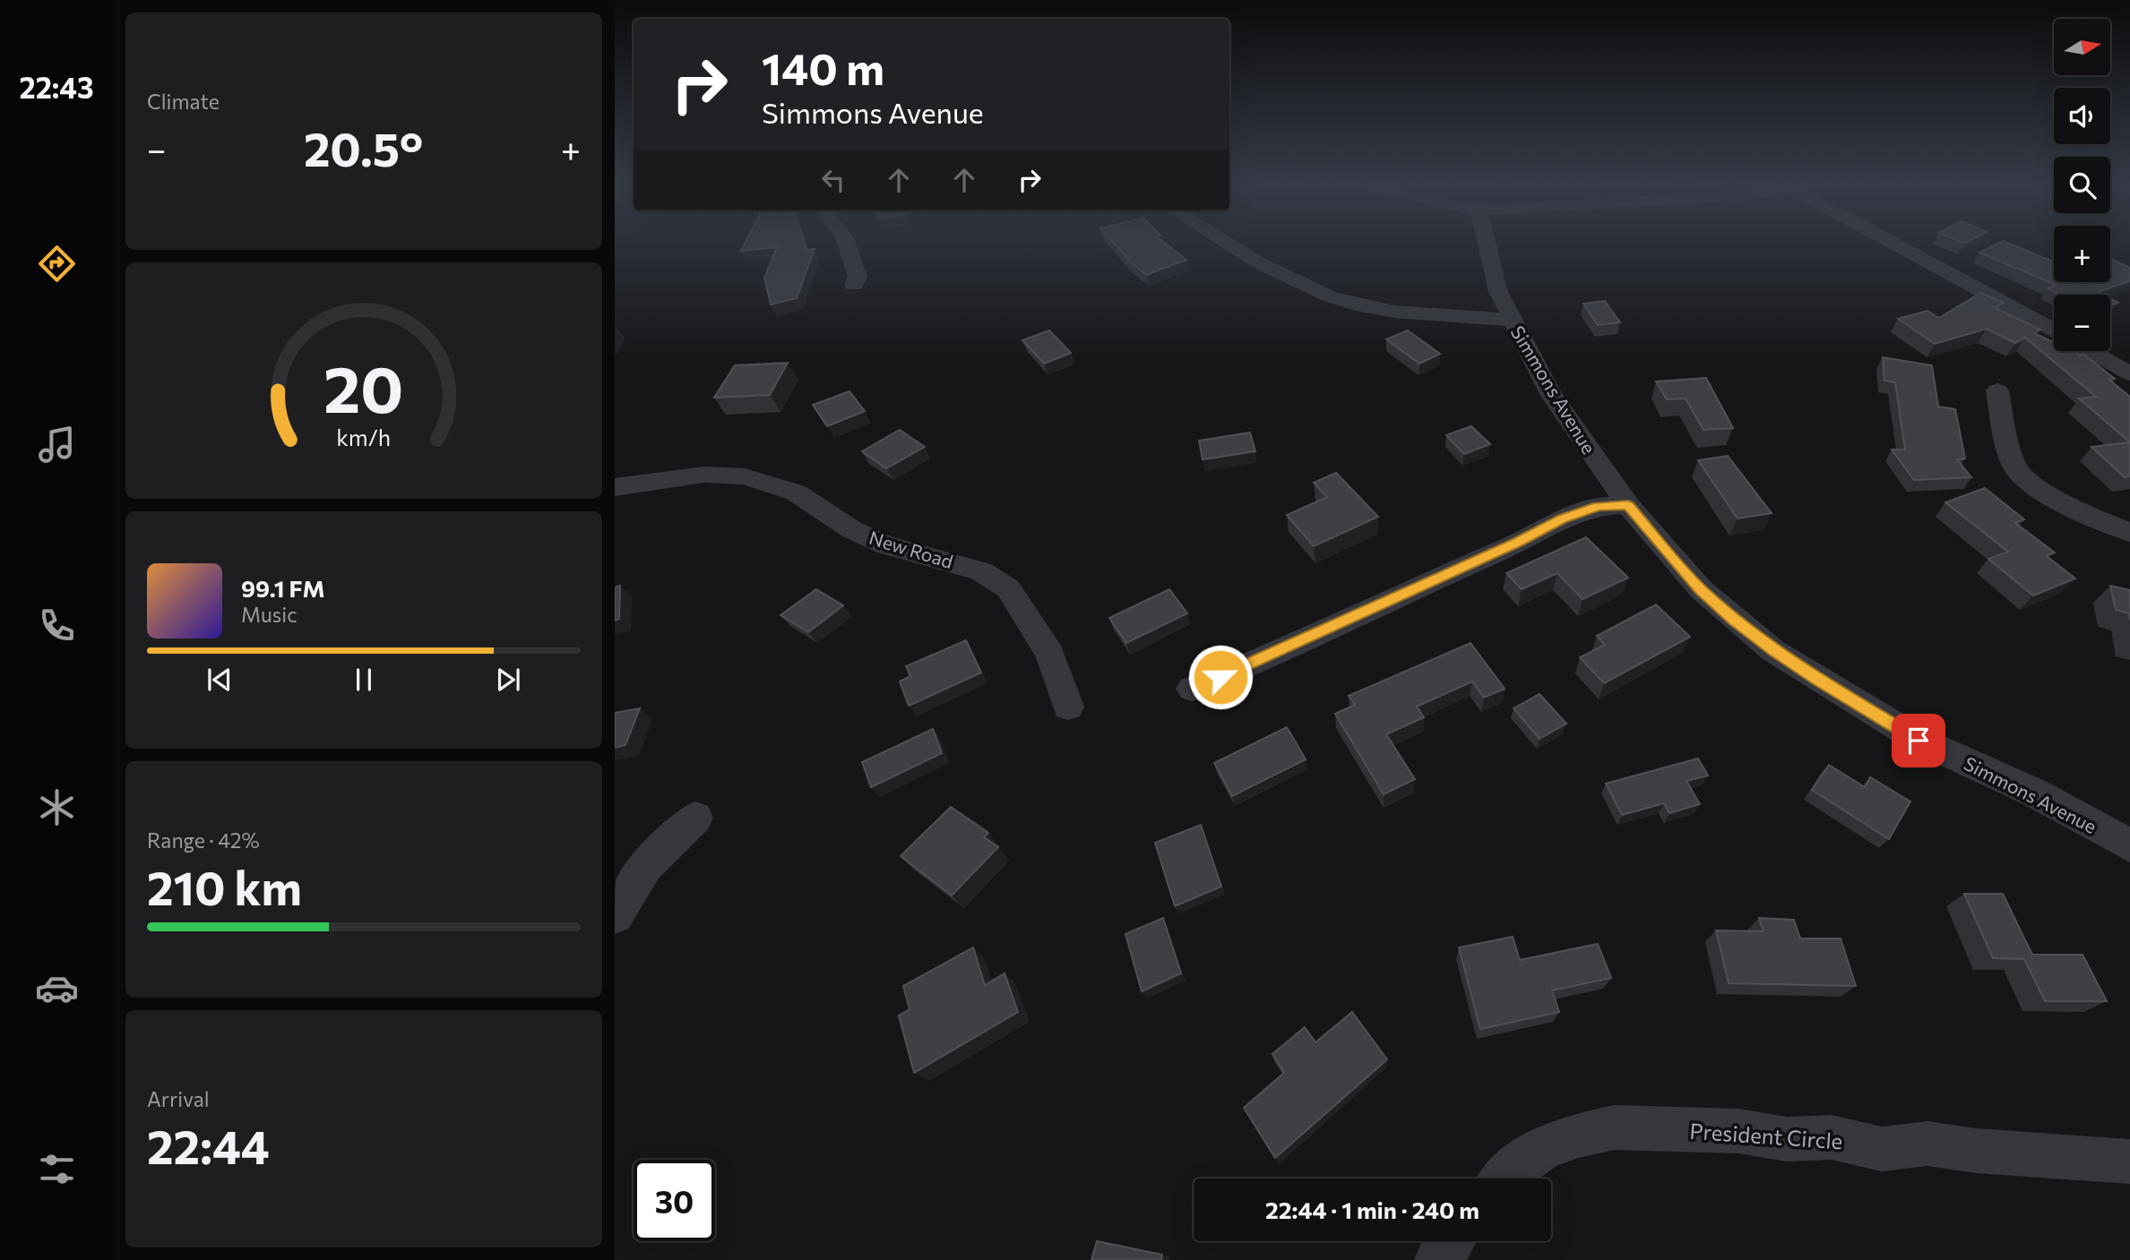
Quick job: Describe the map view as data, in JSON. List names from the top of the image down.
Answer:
{
  "streets": {
    "street": ["Simmons Avenue", "New Road", "President Circle"]
  },
  "north": "right",
  "page": {
    "tabs": "22:43",
    "tile": [
      "Climate",
      ["Range · 42%", "210 km"],
      ["Arrival", "22:44"]
    ],
    "map_buttons": ["+", "−"],
    "turn": ["140 m", "Simmons Avenue"],
    "heat": ["−", "20.5°", "+"],
    "song": ["99.1 FM", "Music"],
    "limit": "30",
    "trip": "22:44 · 1 min · 240 m",
    "gauge": ["20", "km/h"]
  }
}
